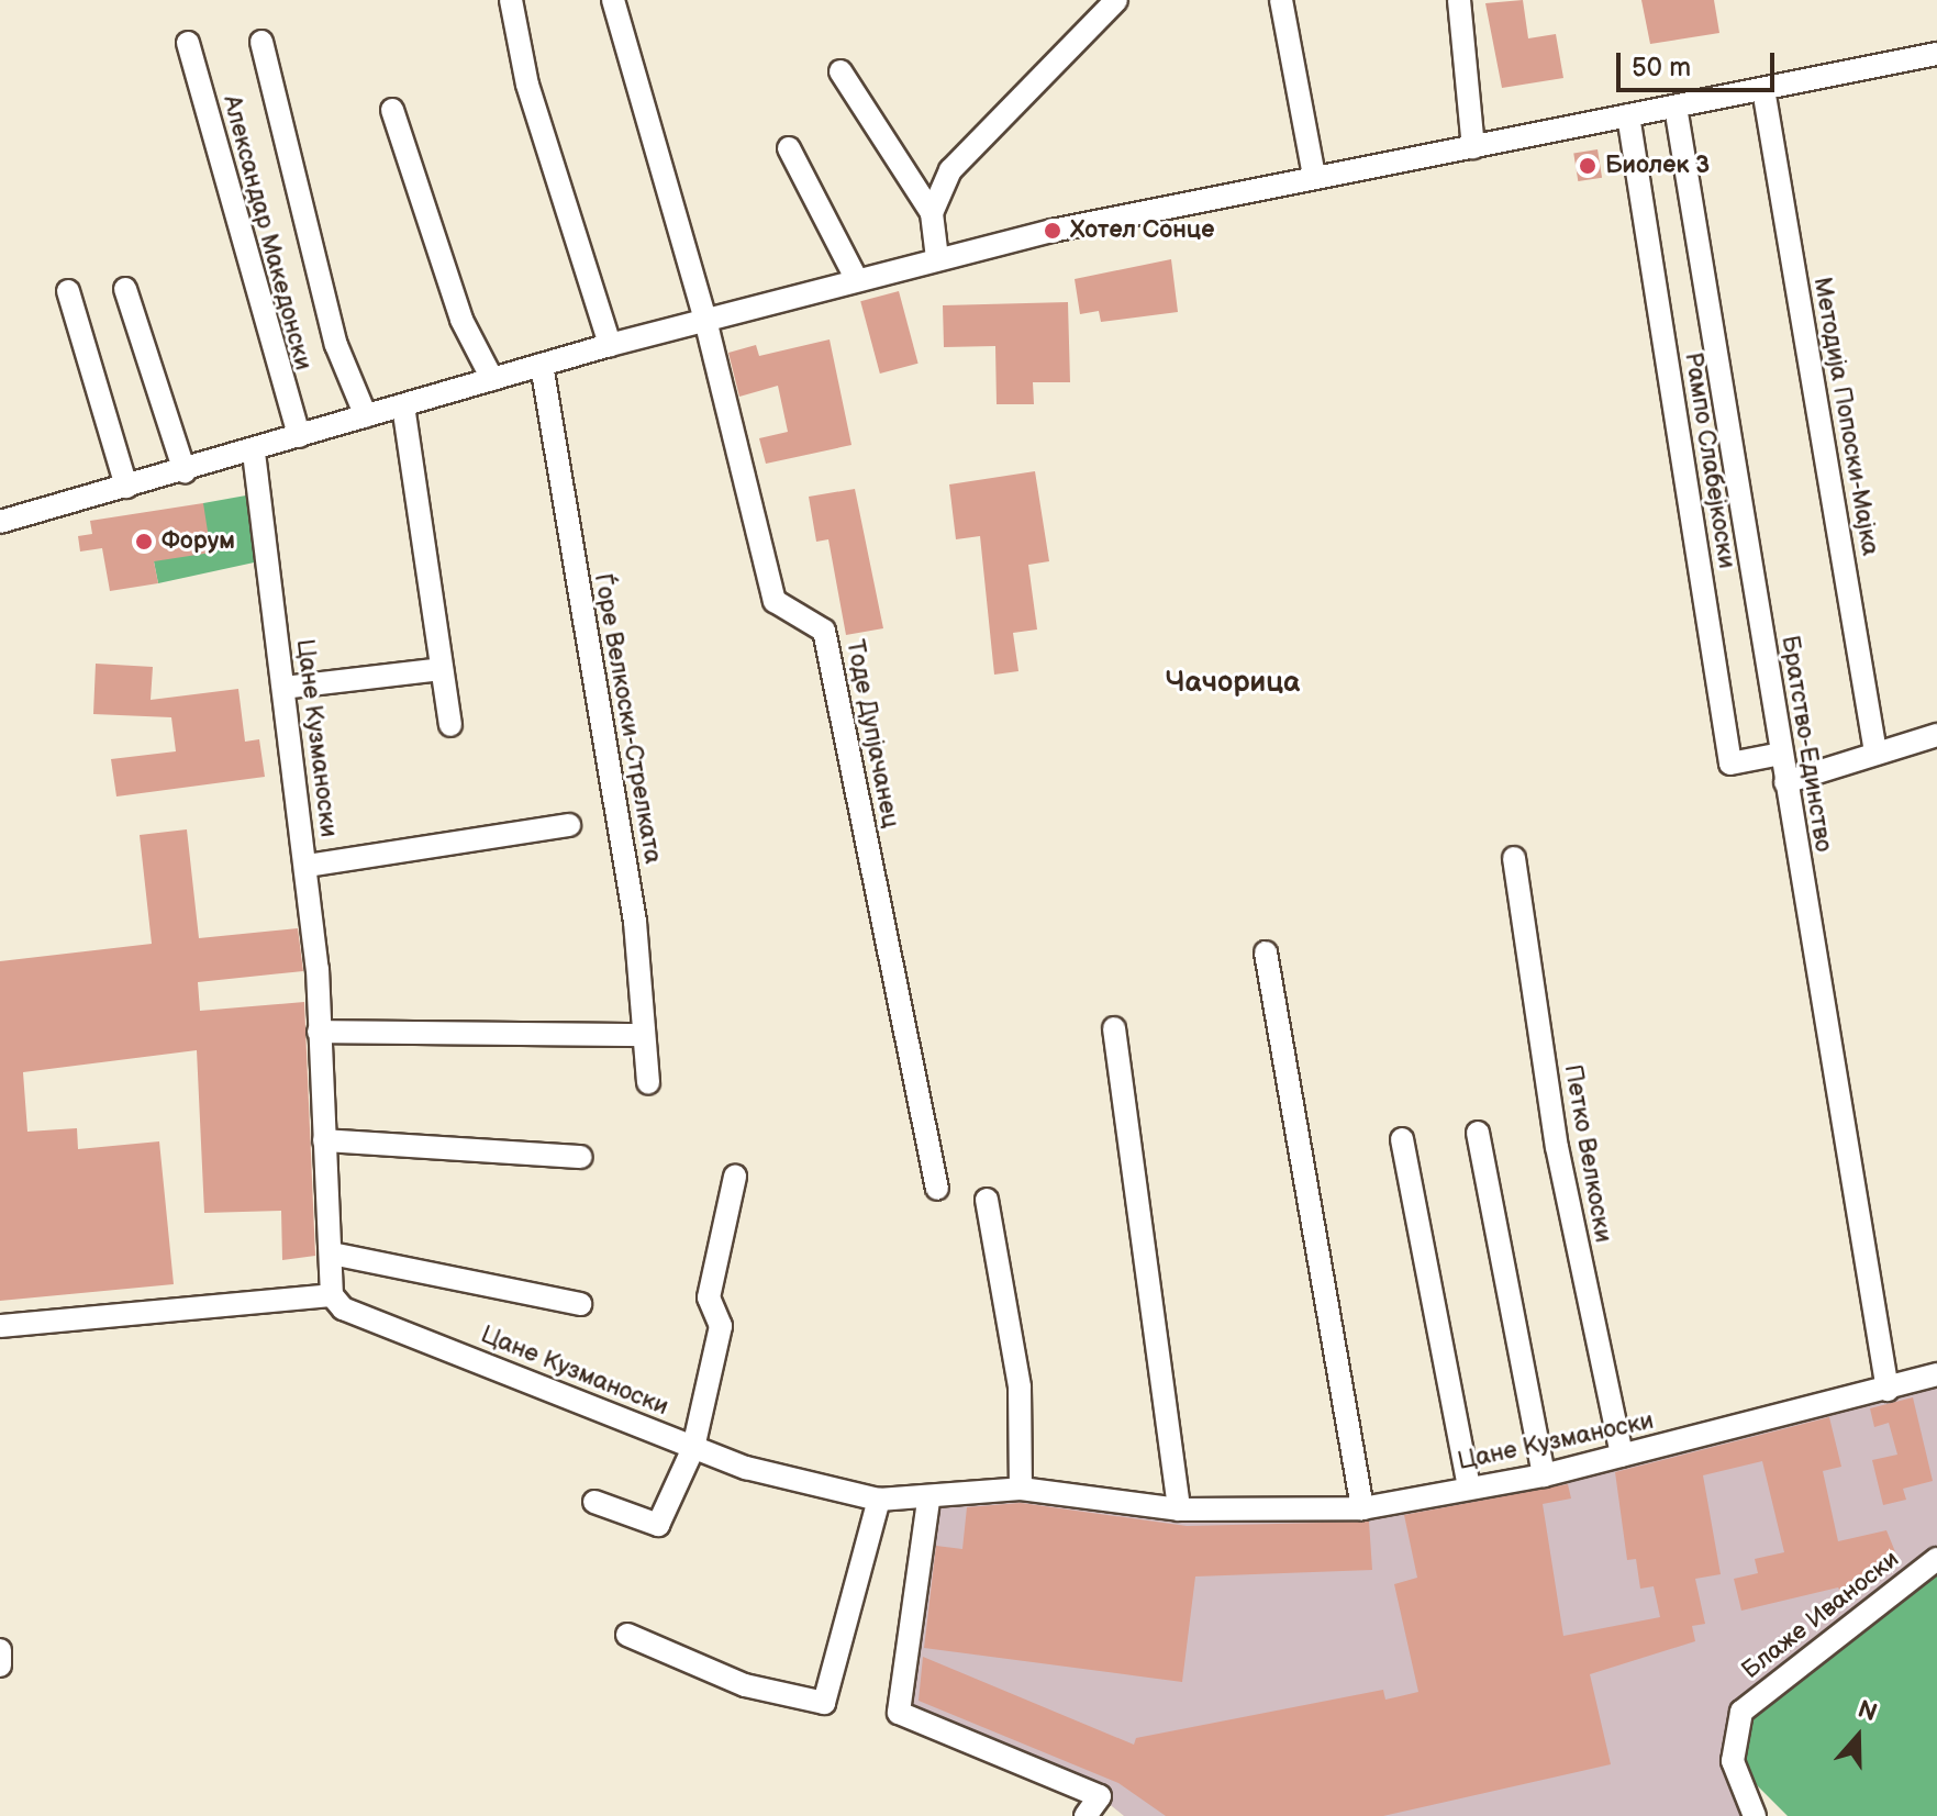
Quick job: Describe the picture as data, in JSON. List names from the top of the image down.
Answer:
{
  "streets": {
    "street": [
      "Александар Македонски",
      "Методија Попоски-Мајка",
      "Рампо Слабејкоски",
      "Ѓоре Велкоски-Стрелката",
      "Тоде Дупјачанец",
      "Цане Кузманоски",
      "Братство-Единство",
      "Петко Велкоски",
      "Блаже Иваноски"
    ]
  },
  "crossings": [
    ["Рампо Слабејкоски", "Братство-Единство"],
    ["Цане Кузманоски", "Братство-Единство"],
    ["Цане Кузманоски", "Петко Велкоски"]
  ],
  "districts": ["Чачорица"],
  "places": ["Биолек 3", "Хотел Сонце", "Форум"],
  "scale_bar": "50 m",
  "north": "top"
}
